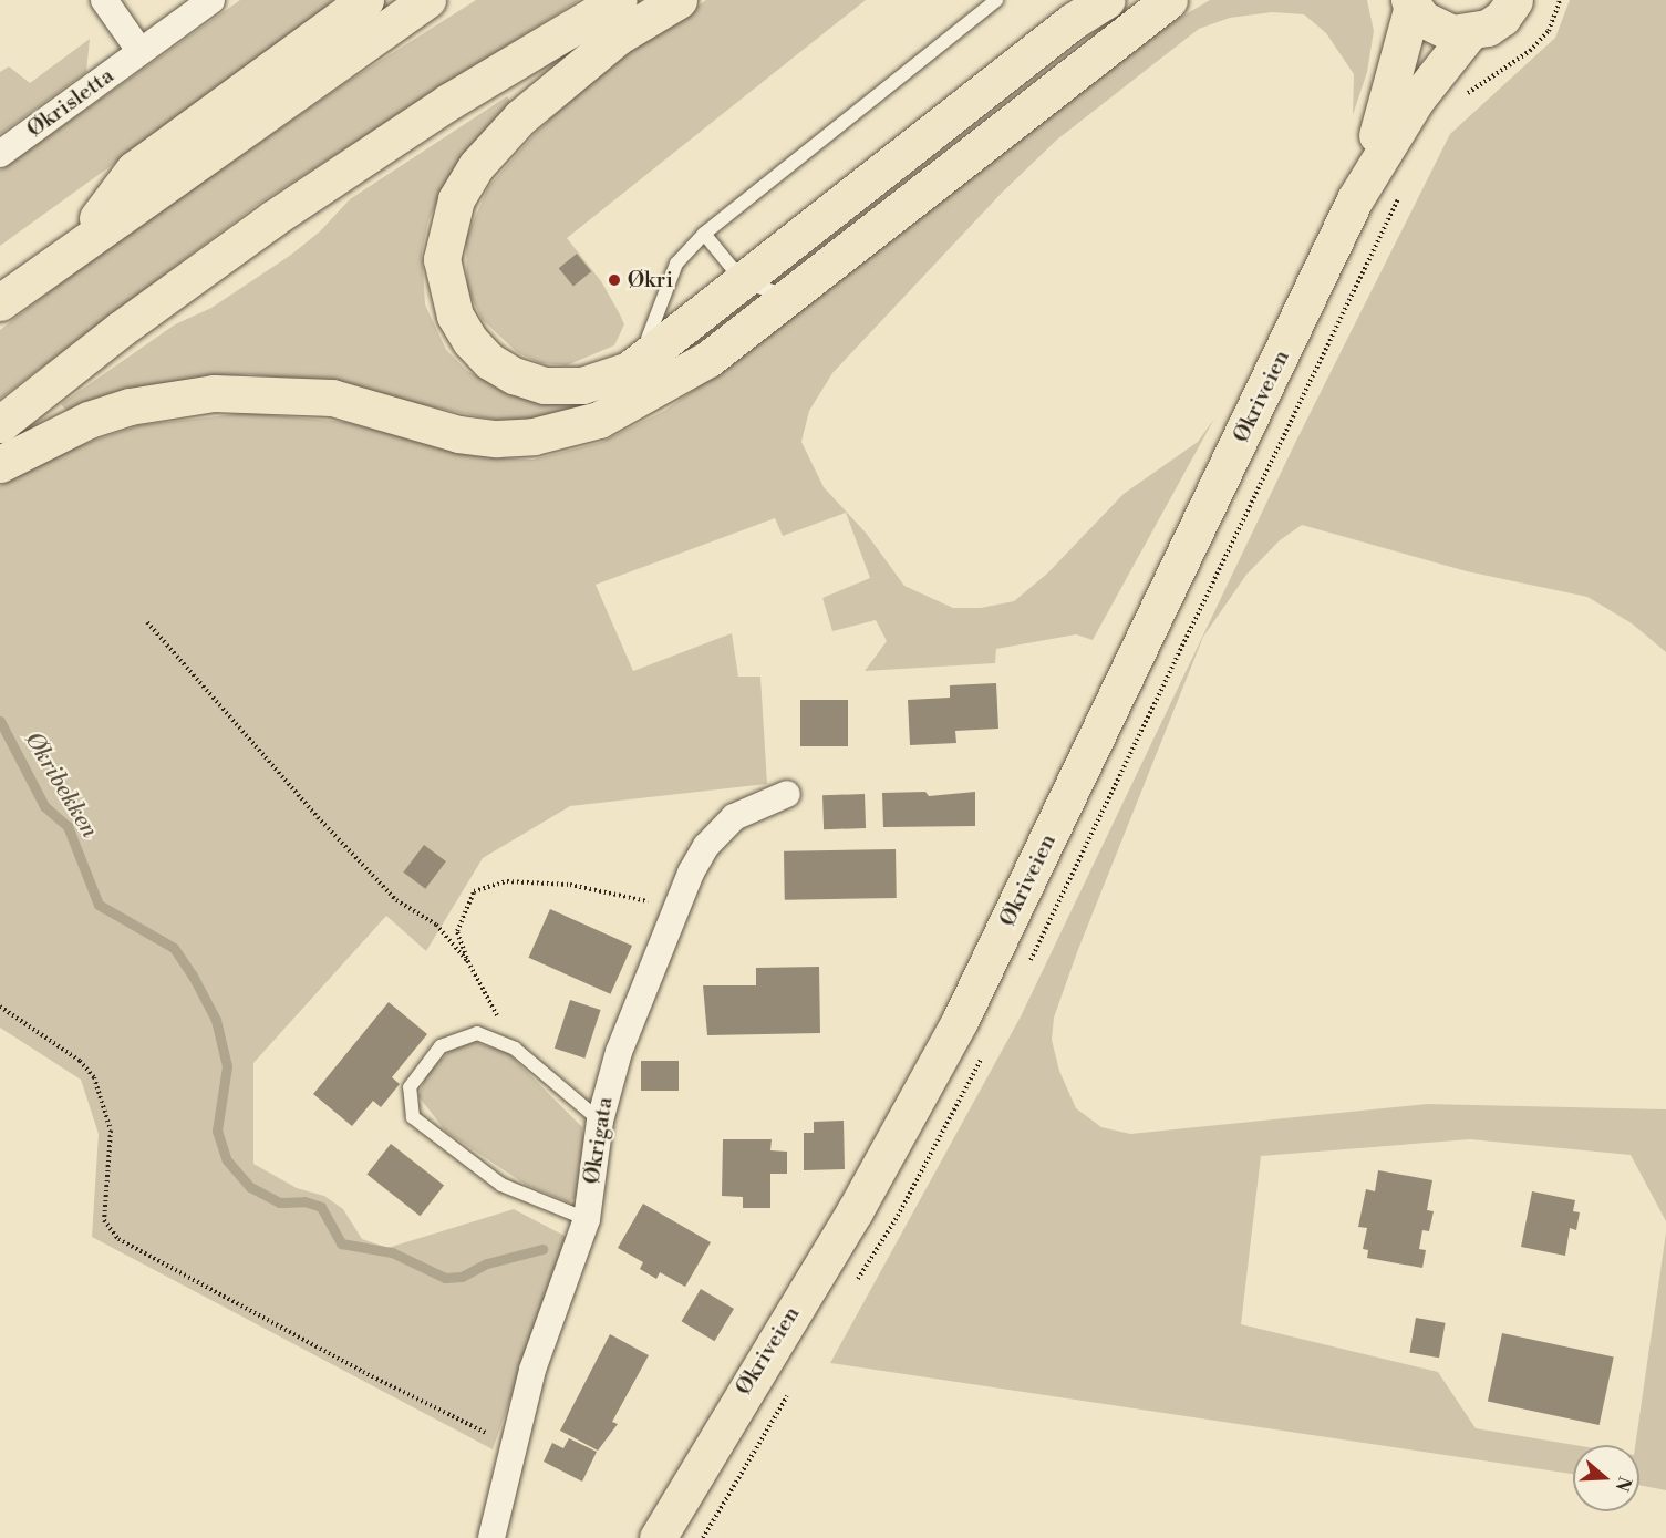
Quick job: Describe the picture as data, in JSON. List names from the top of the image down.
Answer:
{
  "streets": {
    "main road": ["Økriveien"],
    "street": ["Økrisletta", "Økrigata"]
  },
  "water": ["Økribekken"],
  "places": ["Økri"],
  "north": "right"
}
